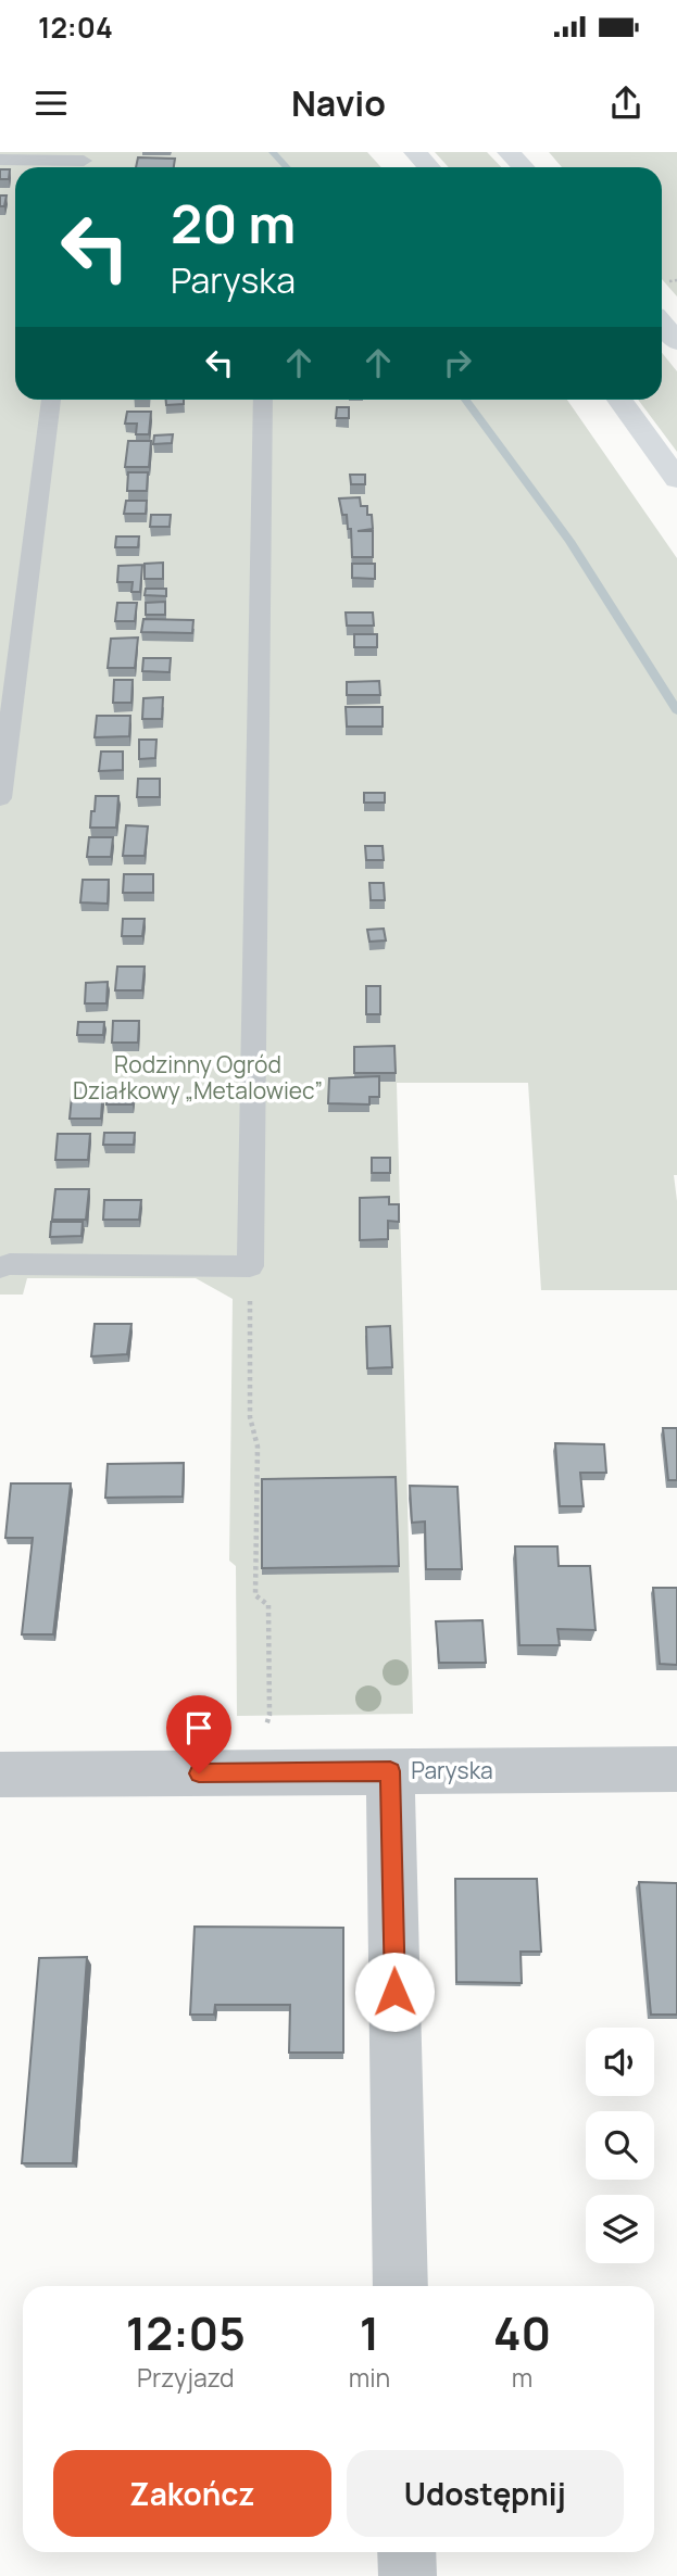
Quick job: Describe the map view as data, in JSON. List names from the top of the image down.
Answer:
{
  "streets": {
    "street": ["Paryska"]
  },
  "parks": ["Rodzinny Ogród Działkowy „Metalowiec”"],
  "page": {
    "status": "12:04",
    "header": "Navio",
    "turn": ["20 m", "Paryska"],
    "eta": [
      "12:05",
      "Przyjazd",
      "1",
      "min",
      "40",
      "m"
    ],
    "buttons": ["Zakończ", "Udostępnij"]
  }
}
